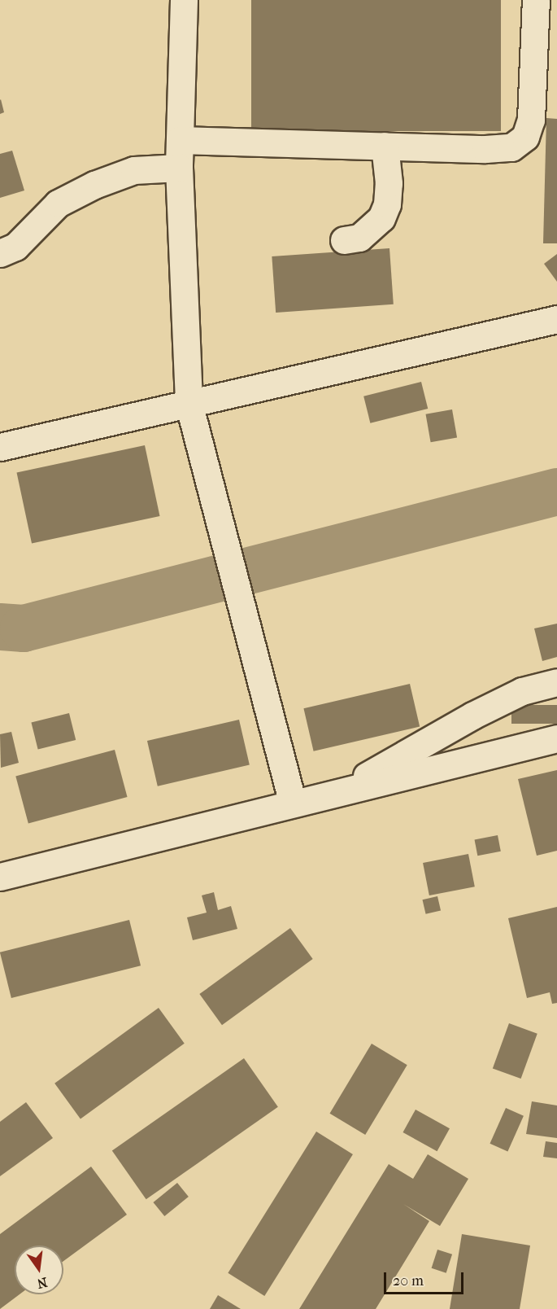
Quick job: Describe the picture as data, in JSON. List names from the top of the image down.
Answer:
{
  "scale_bar": "20 m",
  "north": "bottom"
}
